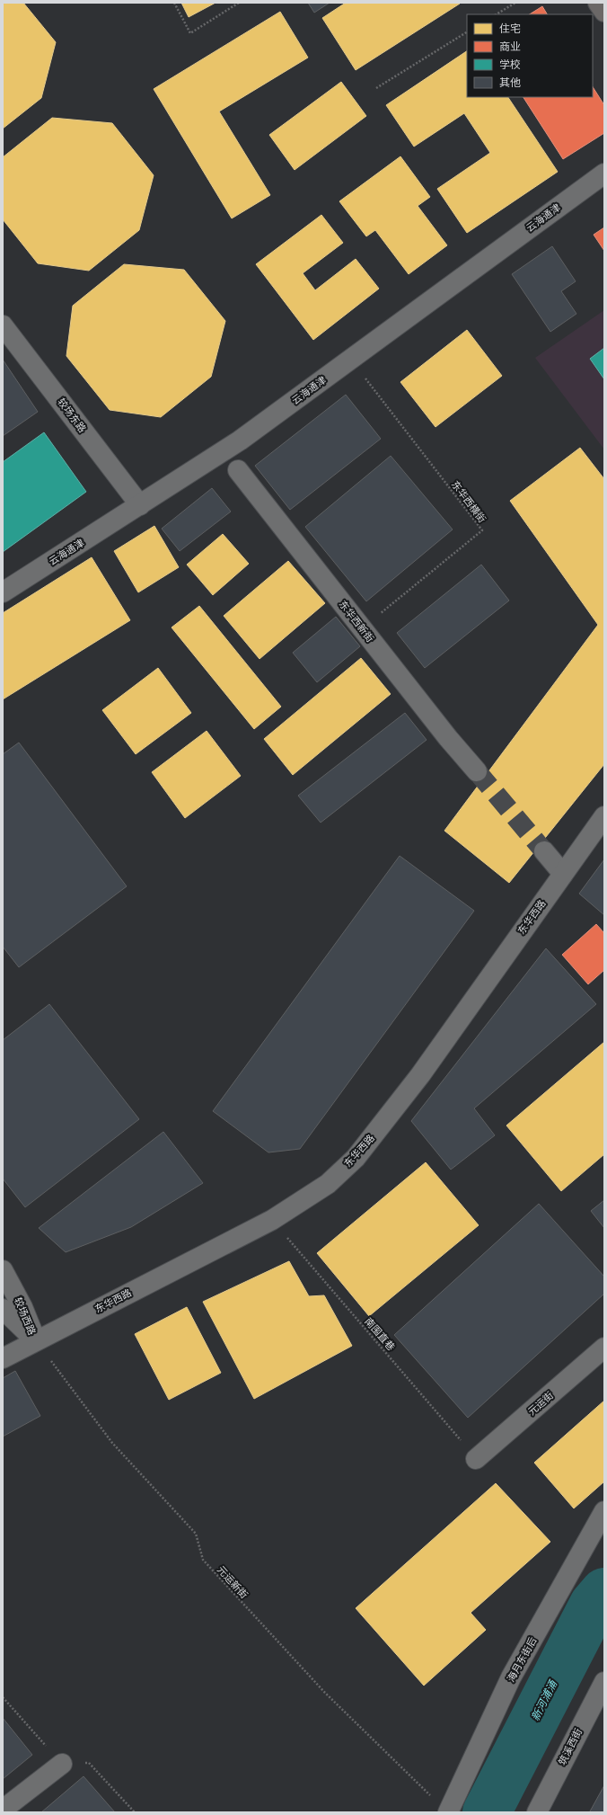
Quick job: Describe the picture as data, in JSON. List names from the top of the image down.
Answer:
{
  "streets": {
    "street": [
      "云海通津",
      "较场东路",
      "东华西新街",
      "东华西路",
      "较场西路",
      "元运街",
      "海月东街后",
      "筑溪西街"
    ],
    "path": ["东华西横街", "南围直巷", "元运新街"]
  },
  "crossings": [
    ["云海通津", "较场东路"],
    ["云海通津", "东华西横街"],
    ["东华西横街", "东华西新街"],
    ["东华西路", "较场西路"],
    ["东华西路", "南围直巷"],
    ["东华西路", "元运新街"],
    ["较场西路", "元运新街"],
    ["南围直巷", "元运街"]
  ],
  "water": ["新河浦涌"],
  "legend": [
    "住宅",
    "商业",
    "学校",
    "其他"
  ]
}
